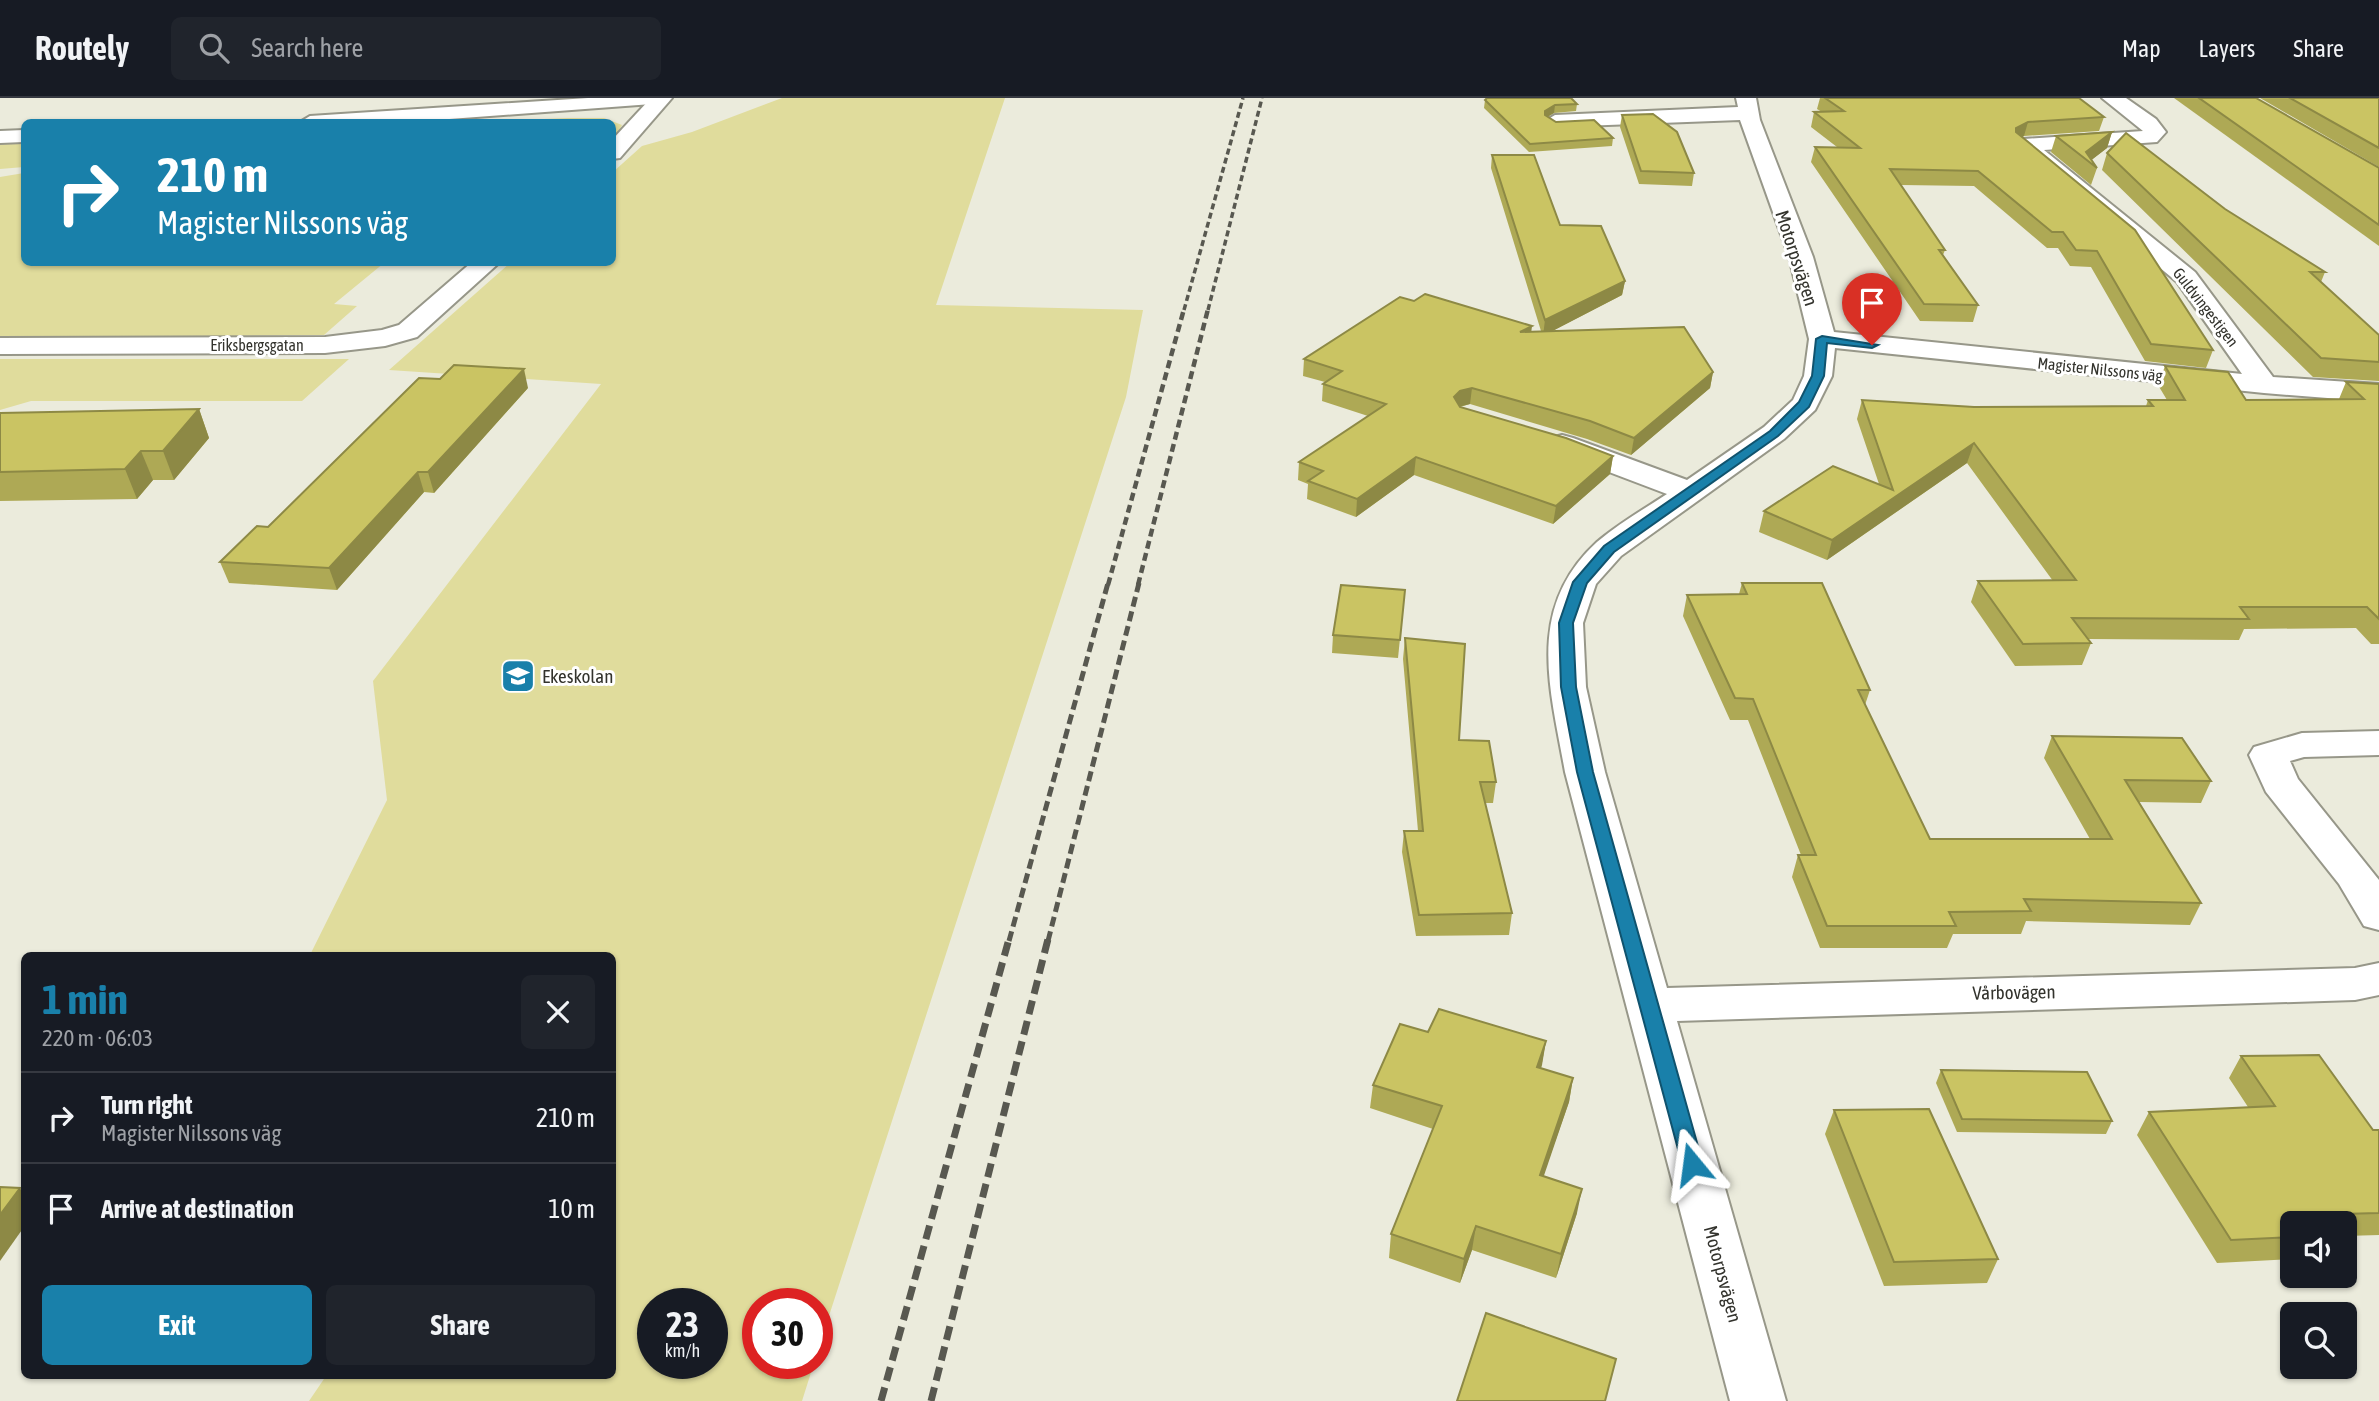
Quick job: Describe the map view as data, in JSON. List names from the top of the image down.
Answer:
{
  "streets": {
    "street": [
      "Motorpsvägen",
      "Guldvingestigen",
      "Eriksbergsgatan",
      "Magister Nilssons väg",
      "Vårbovägen"
    ]
  },
  "crossings": [
    ["Motorpsvägen", "Magister Nilssons väg"],
    ["Motorpsvägen", "Vårbovägen"],
    ["Guldvingestigen", "Magister Nilssons väg"]
  ],
  "places": {
    "school or university": ["Ekeskolan"]
  },
  "page": {
    "header": "Routely",
    "search": "Search here",
    "nav": ["Map", "Layers", "Share"],
    "turn": ["210 m", "Magister Nilssons väg"],
    "heading": ["1 min", "220 m · 06:03"],
    "list": [
      {
        "name": "Turn right",
        "note": "Magister Nilssons väg",
        "value": "210 m"
      },
      {
        "name": "Arrive at destination",
        "value": "10 m"
      }
    ],
    "buttons": ["Exit", "Share"],
    "speed": "23 km/h",
    "limit": "30"
  }
}
